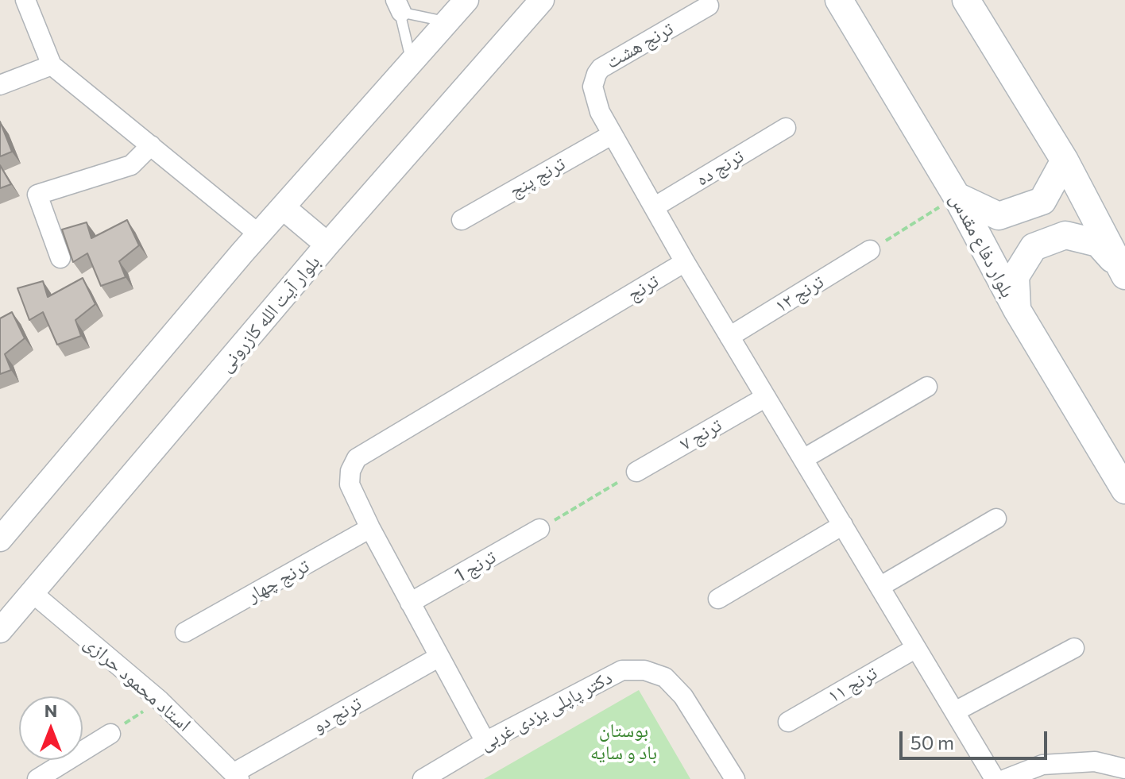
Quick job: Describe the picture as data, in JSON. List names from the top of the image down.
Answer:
{
  "streets": {
    "main road": ["بلوار دفاع مقدس"],
    "street": [
      "ترنج هشت",
      "ترنج ده",
      "ترنج پنج",
      "ترنج",
      "ترنج ۱۲",
      "بلوار آیت الله کازرونی",
      "ترنج ۷",
      "ترنج 1",
      "ترنج چهار",
      "استاد محمود حرازی",
      "ترنج ۱۱",
      "دکتر پاپلی یزدی غربی",
      "ترنج دو"
    ]
  },
  "crossings": [
    ["ترنج هشت", "ترنج ده"],
    ["ترنج هشت", "ترنج پنج"],
    ["ترنج هشت", "ترنج"],
    ["ترنج", "ترنج 1"],
    ["ترنج", "ترنج چهار"],
    ["ترنج", "دکتر پاپلی یزدی غربی"],
    ["ترنج", "ترنج دو"],
    ["بلوار آیت الله کازرونی", "استاد محمود حرازی"],
    ["استاد محمود حرازی", "ترنج دو"]
  ],
  "parks": ["بوستان باد و سایه"],
  "scale_bar": "50 m",
  "north": "top"
}
